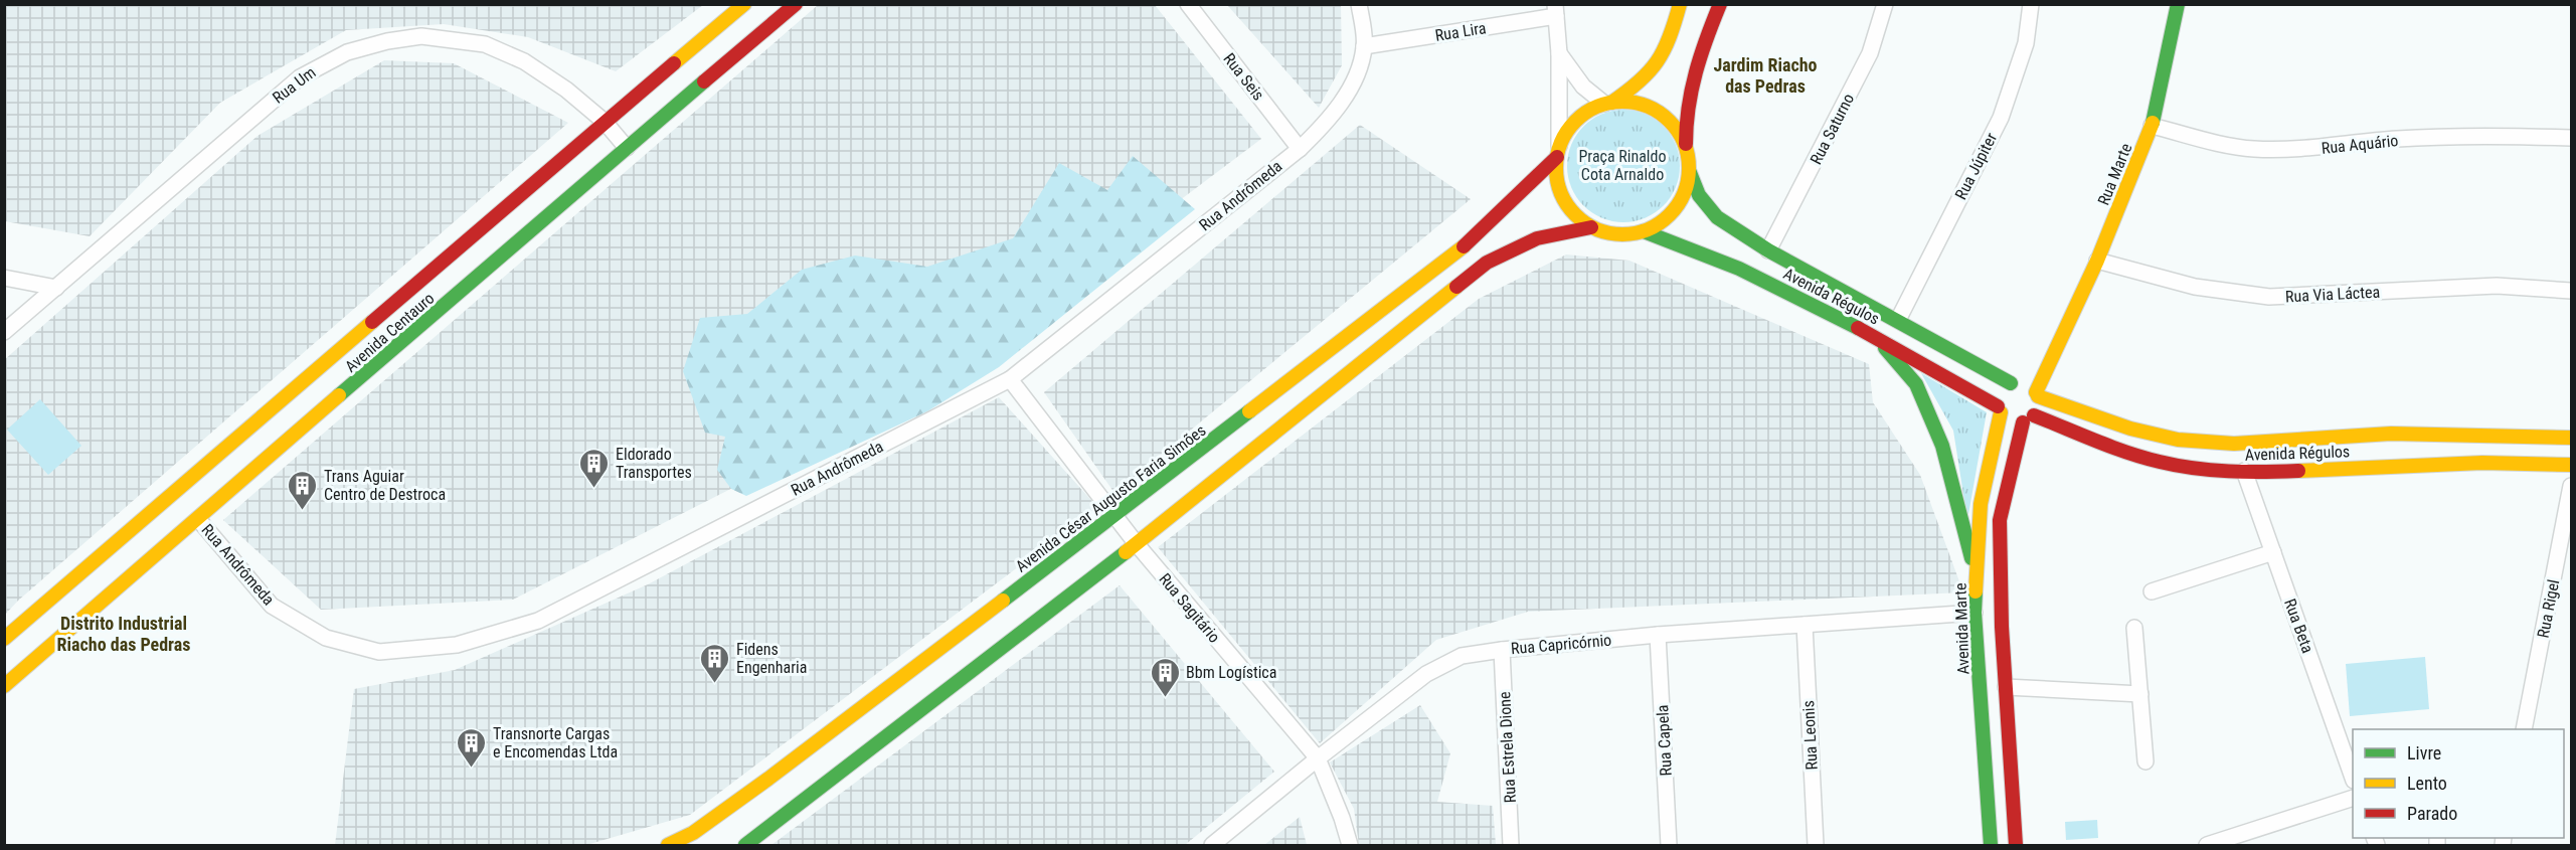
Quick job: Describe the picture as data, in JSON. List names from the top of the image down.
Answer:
{
  "streets": {
    "street": [
      "Rua Lira",
      "Rua Seis",
      "Rua Um",
      "Rua Saturno",
      "Rua Aquário",
      "Rua Júpiter",
      "Rua Marte",
      "Rua Andrômeda",
      "Rua Via Láctea",
      "Avenida Régulos",
      "Avenida Centauro",
      "Avenida César Augusto Faria Simões",
      "Rua Sagitário",
      "Rua Rigel",
      "Rua Beta",
      "Avenida Marte",
      "Rua Capricórnio",
      "Rua Leonis",
      "Rua Capela",
      "Rua Estrela Dione"
    ]
  },
  "crossings": [
    ["Rua Lira", "Rua Andrômeda"],
    ["Rua Seis", "Rua Andrômeda"],
    ["Rua Um", "Avenida Centauro"],
    ["Rua Saturno", "Avenida Régulos"],
    ["Rua Aquário", "Rua Marte"],
    ["Rua Júpiter", "Avenida Régulos"],
    ["Rua Marte", "Rua Via Láctea"],
    ["Rua Marte", "Avenida Régulos"],
    ["Rua Marte", "Avenida Marte"],
    ["Rua Andrômeda", "Avenida Centauro"],
    ["Rua Andrômeda", "Rua Sagitário"],
    ["Avenida Régulos", "Avenida César Augusto Faria Simões"],
    ["Avenida Régulos", "Rua Beta"],
    ["Avenida Régulos", "Avenida Marte"],
    ["Avenida César Augusto Faria Simões", "Rua Sagitário"],
    ["Rua Sagitário", "Rua Capricórnio"],
    ["Avenida Marte", "Rua Capricórnio"],
    ["Rua Capricórnio", "Rua Leonis"],
    ["Rua Capricórnio", "Rua Capela"],
    ["Rua Capricórnio", "Rua Estrela Dione"]
  ],
  "districts": ["Jardim Riacho das Pedras", "Distrito Industrial Riacho das Pedras"],
  "parks": ["Praça Rinaldo Cota Arnaldo"],
  "places": {
    "building": [
      "Eldorado Transportes",
      "Trans Aguiar Centro de Destroca",
      "Fidens Engenharia",
      "Bbm Logística",
      "Transnorte Cargas e Encomendas Ltda"
    ]
  },
  "legend": ["Livre", "Lento", "Parado"]
}
